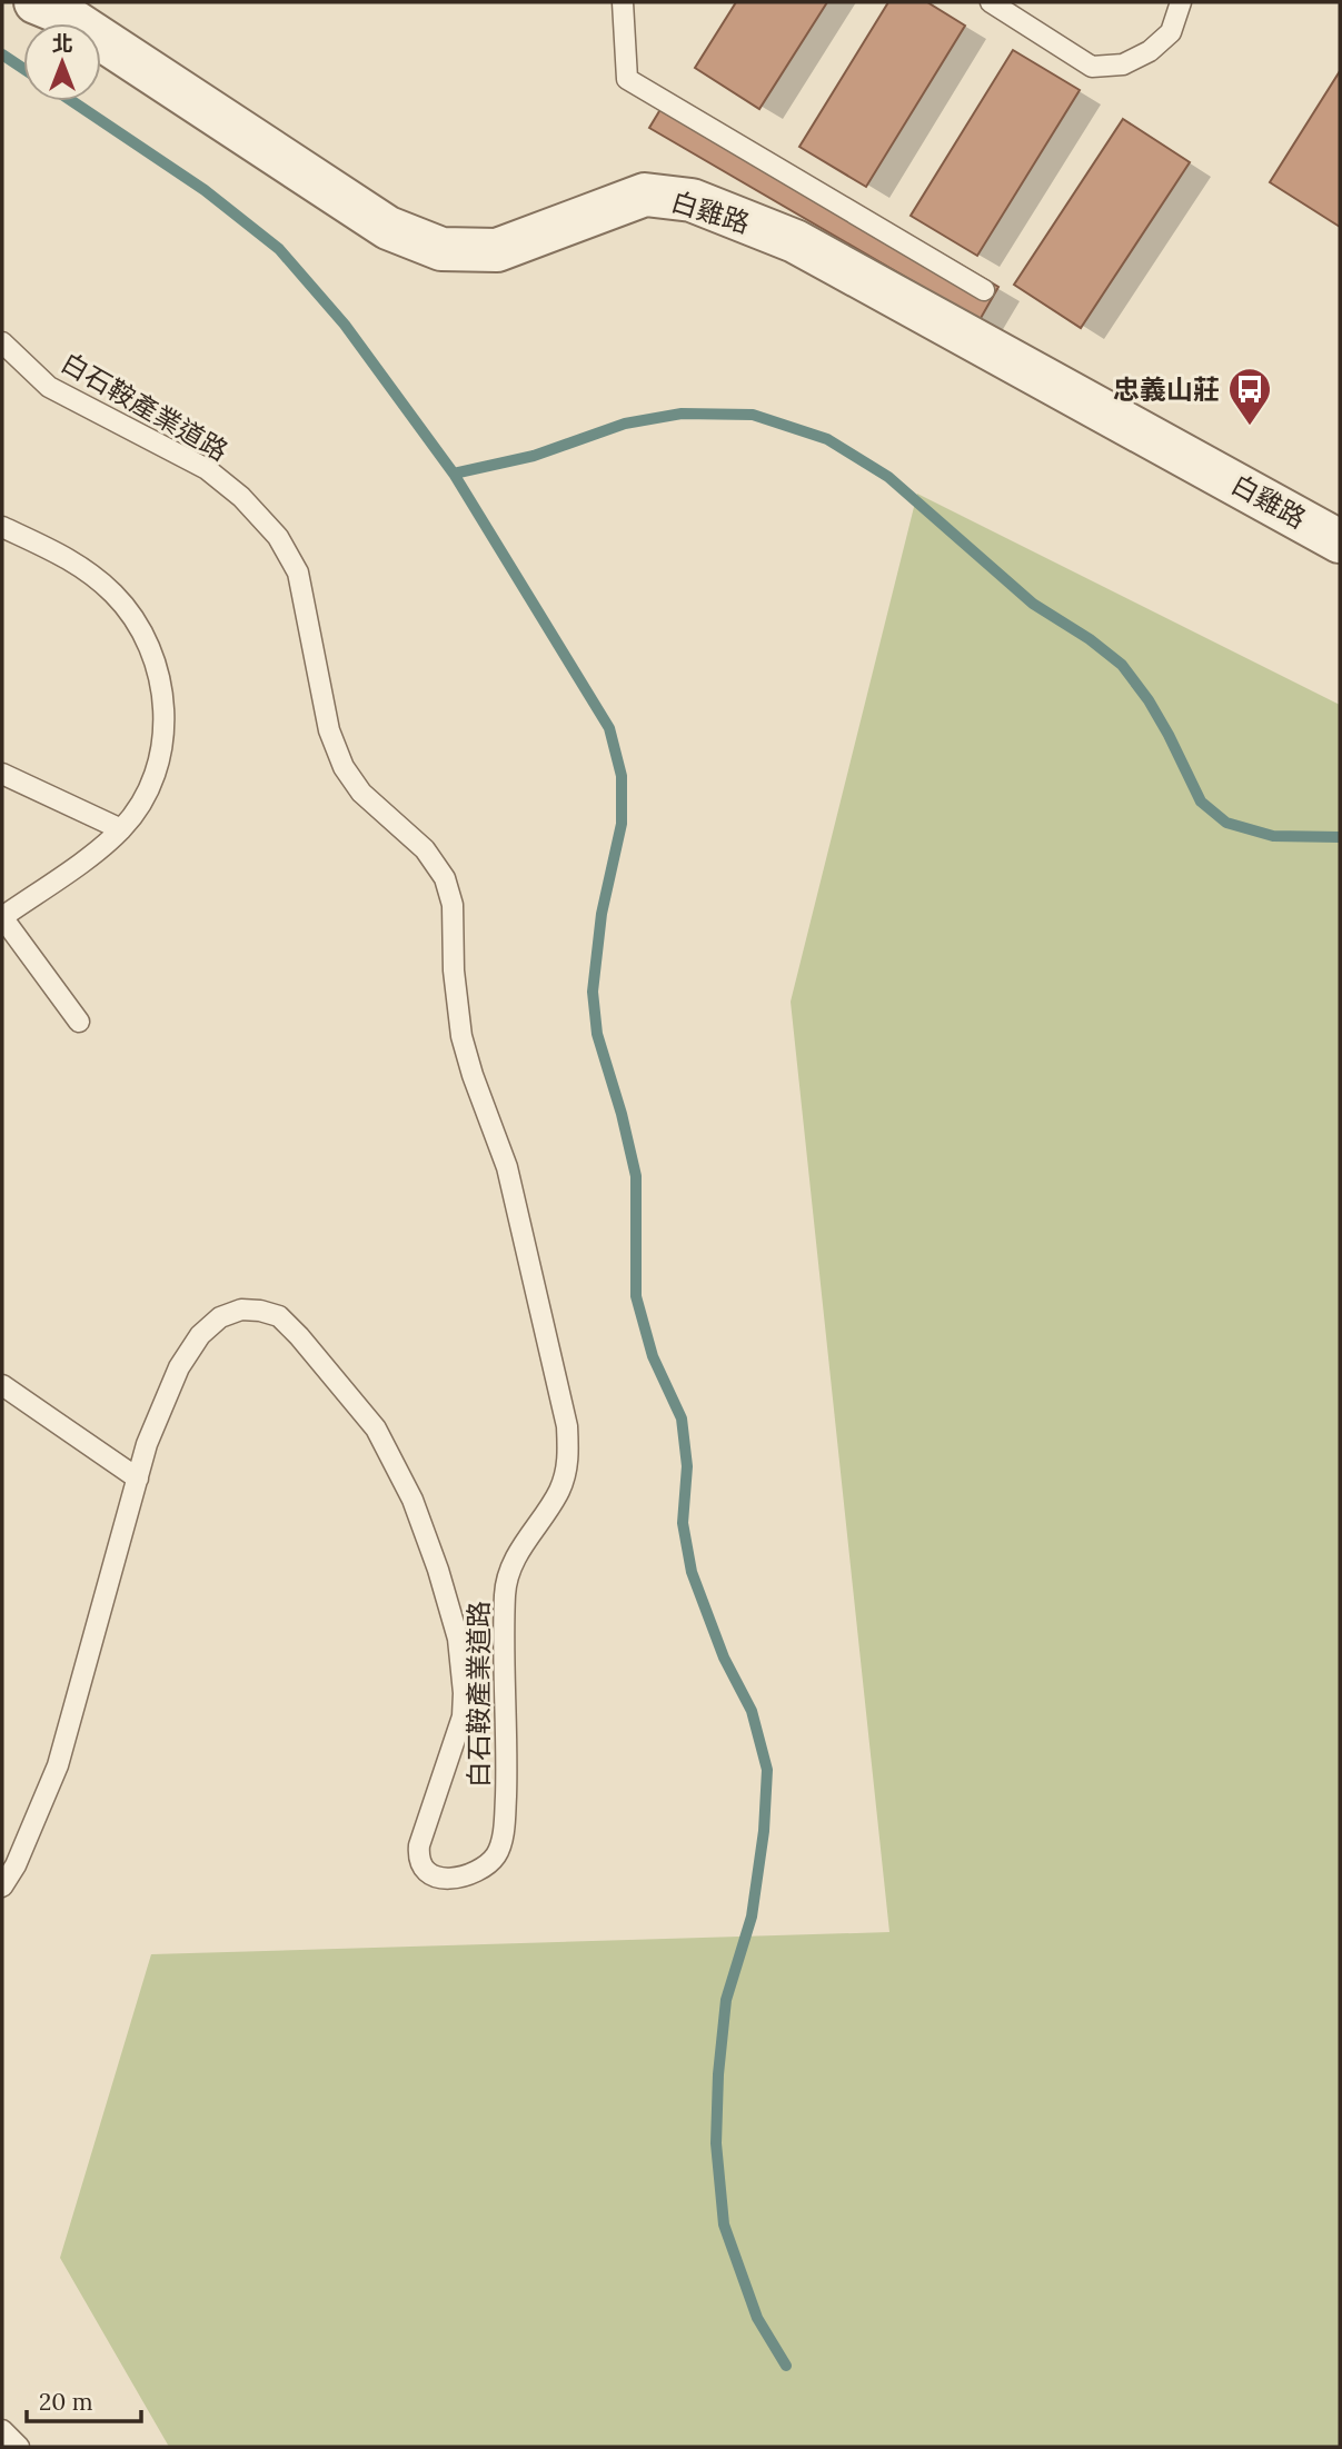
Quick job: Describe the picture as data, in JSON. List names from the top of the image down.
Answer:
{
  "streets": {
    "street": ["白雞路"],
    "lane": ["白石鞍產業道路"]
  },
  "places": {
    "bus stop": ["忠義山莊"]
  },
  "scale_bar": "20 m",
  "north": "top"
}
